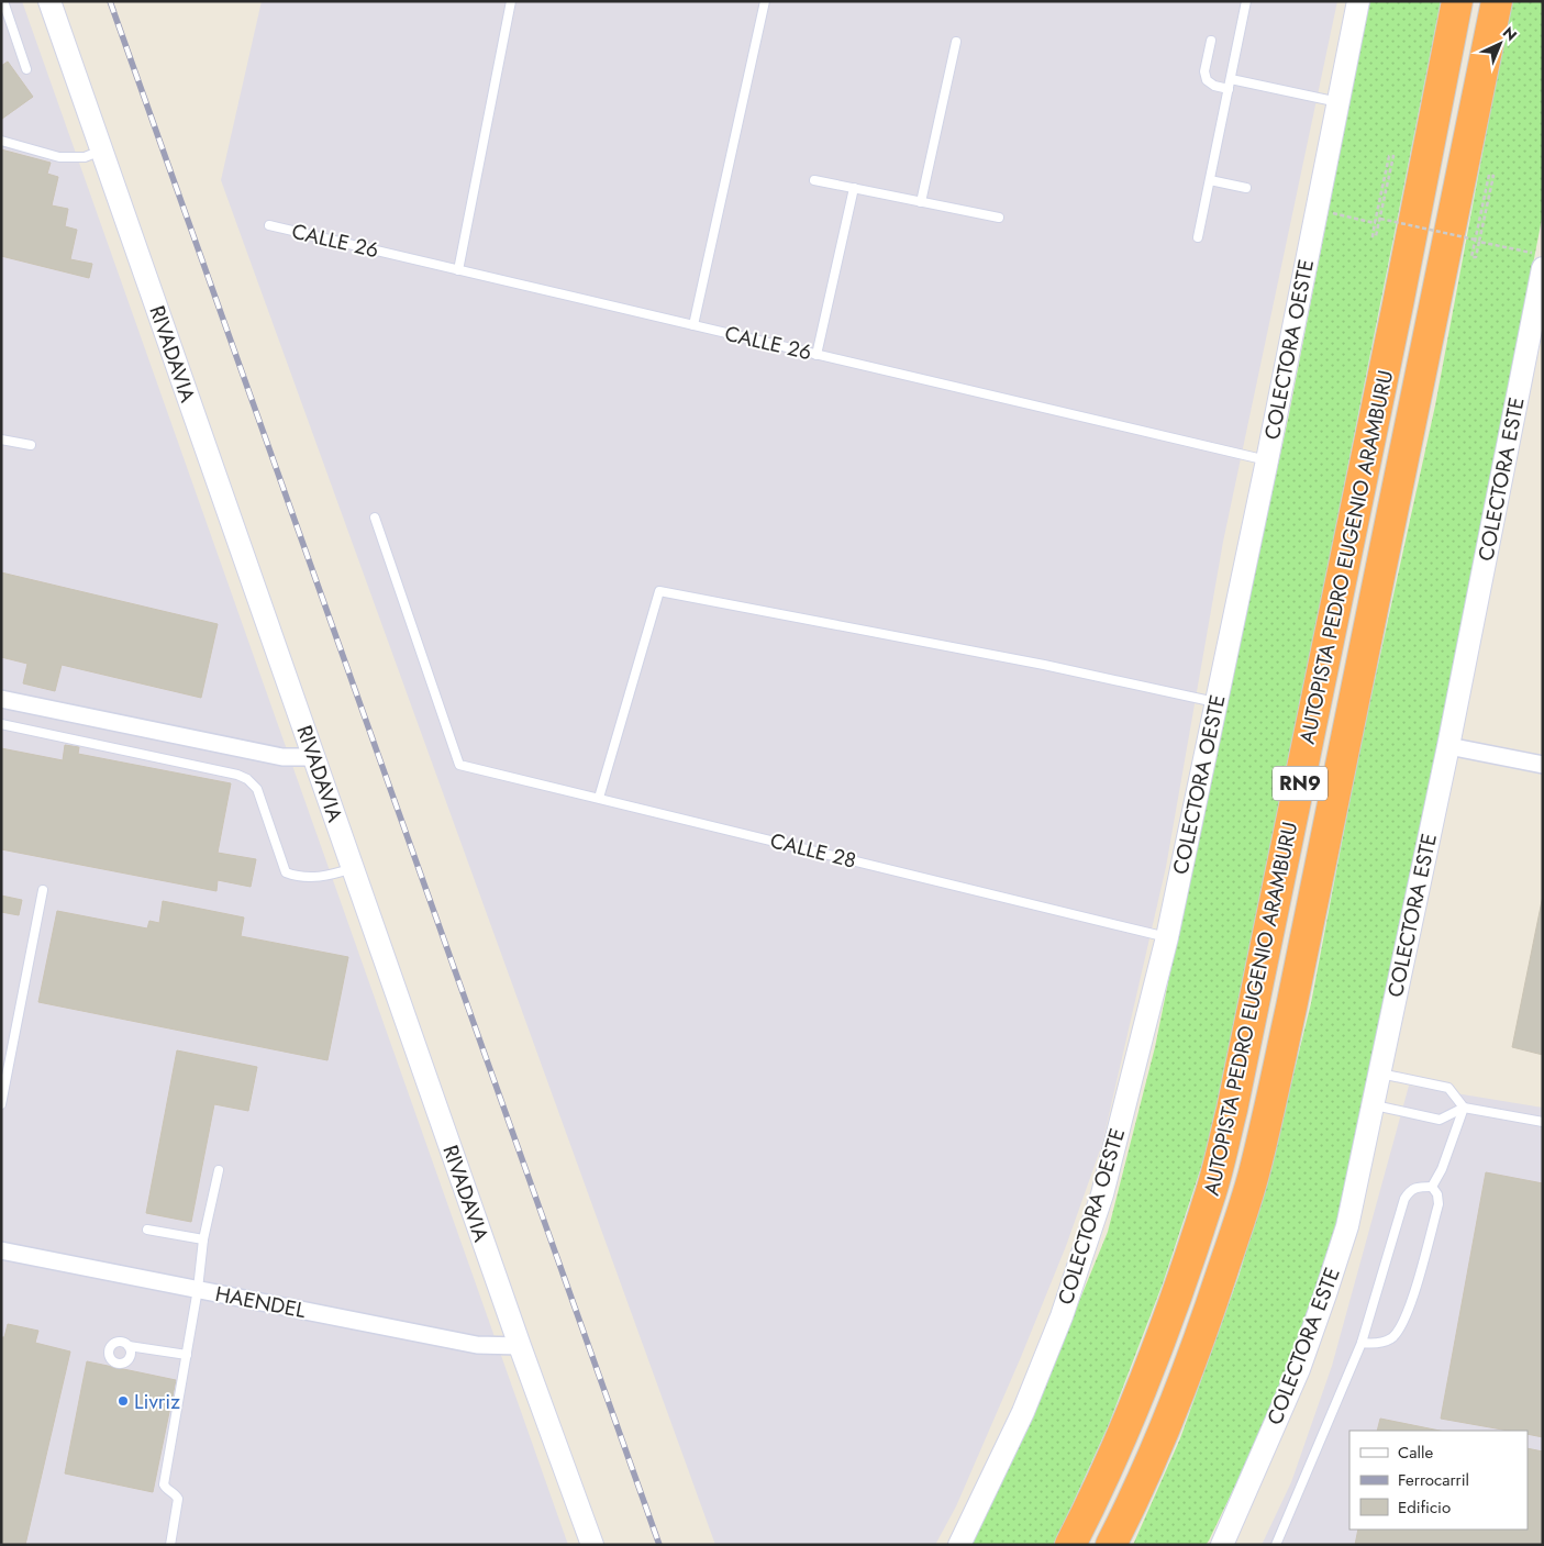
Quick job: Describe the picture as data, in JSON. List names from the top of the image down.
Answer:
{
  "streets": {
    "highway": ["AUTOPISTA PEDRO EUGENIO ARAMBURU", "RN9"],
    "street": [
      "COLECTORA OESTE",
      "RIVADAVIA",
      "COLECTORA ESTE",
      "HAENDEL"
    ],
    "lane": ["CALLE 26", "CALLE 28"]
  },
  "crossings": [
    ["CALLE 26", "COLECTORA OESTE"],
    ["COLECTORA OESTE", "CALLE 28"],
    ["RIVADAVIA", "HAENDEL"]
  ],
  "places": ["Livriz"],
  "legend": ["Calle", "Ferrocarril", "Edificio"],
  "north": "top right"
}
